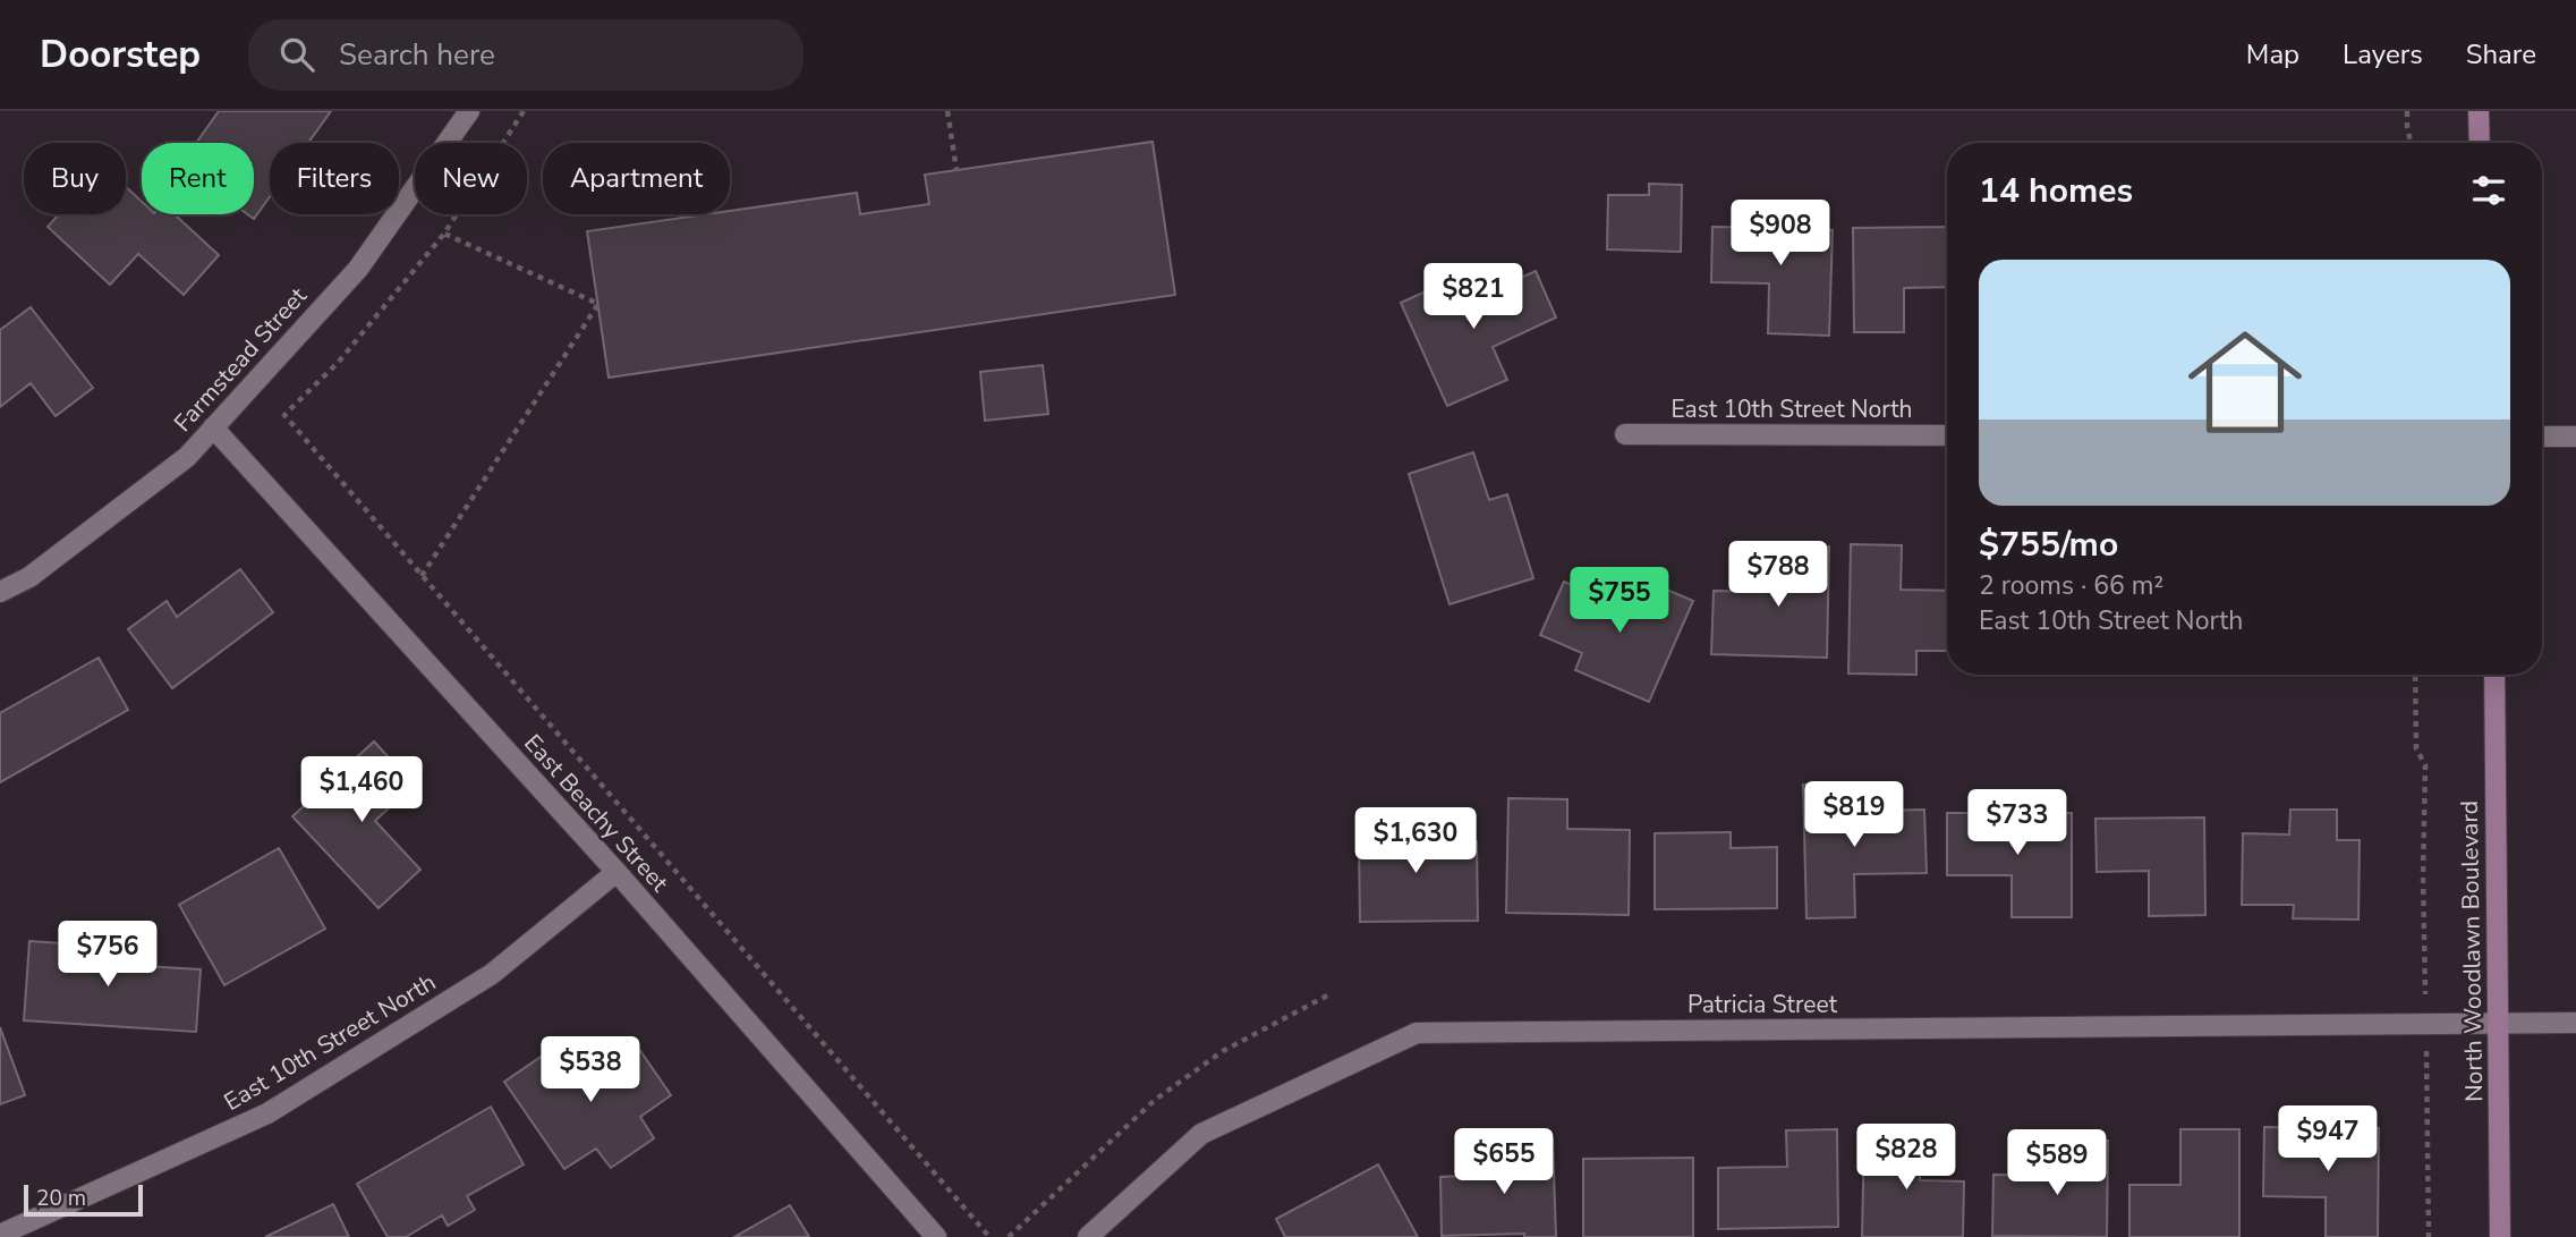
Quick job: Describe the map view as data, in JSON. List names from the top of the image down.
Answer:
{
  "streets": {
    "main road": ["North Woodlawn Boulevard"],
    "street": [
      "Farmstead Street",
      "East 10th Street North",
      "East Beachy Street",
      "Patricia Street"
    ]
  },
  "crossings": [
    ["Farmstead Street", "East Beachy Street"],
    ["East 10th Street North", "East Beachy Street"],
    ["North Woodlawn Boulevard", "Patricia Street"]
  ],
  "scale_bar": "20 m",
  "page": {
    "header": "Doorstep",
    "search": "Search here",
    "nav": ["Map", "Layers", "Share"],
    "chip": [
      "Buy",
      "Rent",
      "Filters",
      "New",
      "Apartment"
    ],
    "heading": "14 homes",
    "price": [
      "$908",
      "$821",
      "$788",
      "$755",
      "$1,460",
      "$819",
      "$733",
      "$1,630",
      "$756",
      "$538",
      "$947",
      "$828",
      "$655",
      "$589"
    ],
    "list": [
      {
        "name": "$755/mo",
        "note": "2 rooms · 66 m² · East 10th Street North"
      }
    ],
    "scale": "20 m"
  }
}
